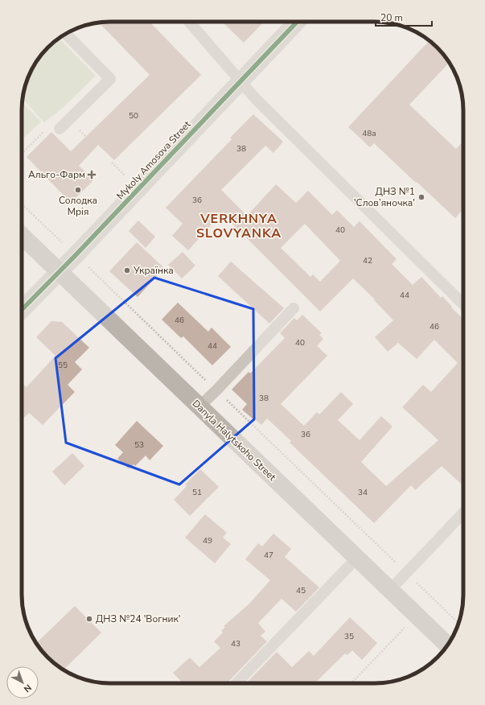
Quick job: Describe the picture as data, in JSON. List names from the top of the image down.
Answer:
{
  "streets": {
    "main road": ["Danyla Halytskoho Street"],
    "street": ["Mykoly Amosova Street"]
  },
  "crossings": [
    ["Mykoly Amosova Street", "Danyla Halytskoho Street"]
  ],
  "districts": ["VERKHNYA SLOVYANKA"],
  "places": {
    "health": ["Альго-Фарм"],
    "other": [
      "Солодка Мрія",
      "ДНЗ №1 'Слов’яночка'",
      "Українка",
      "ДНЗ №24 'Вогник'"
    ]
  },
  "house_numbers": [
    "50",
    "48а",
    "38",
    "36",
    "40",
    "42",
    "44",
    "46",
    "46",
    "40",
    "44",
    "55",
    "38",
    "36",
    "53",
    "51",
    "34",
    "49",
    "47",
    "45",
    "35",
    "43"
  ],
  "scale_bar": "20 m",
  "north": "bottom right"
}
